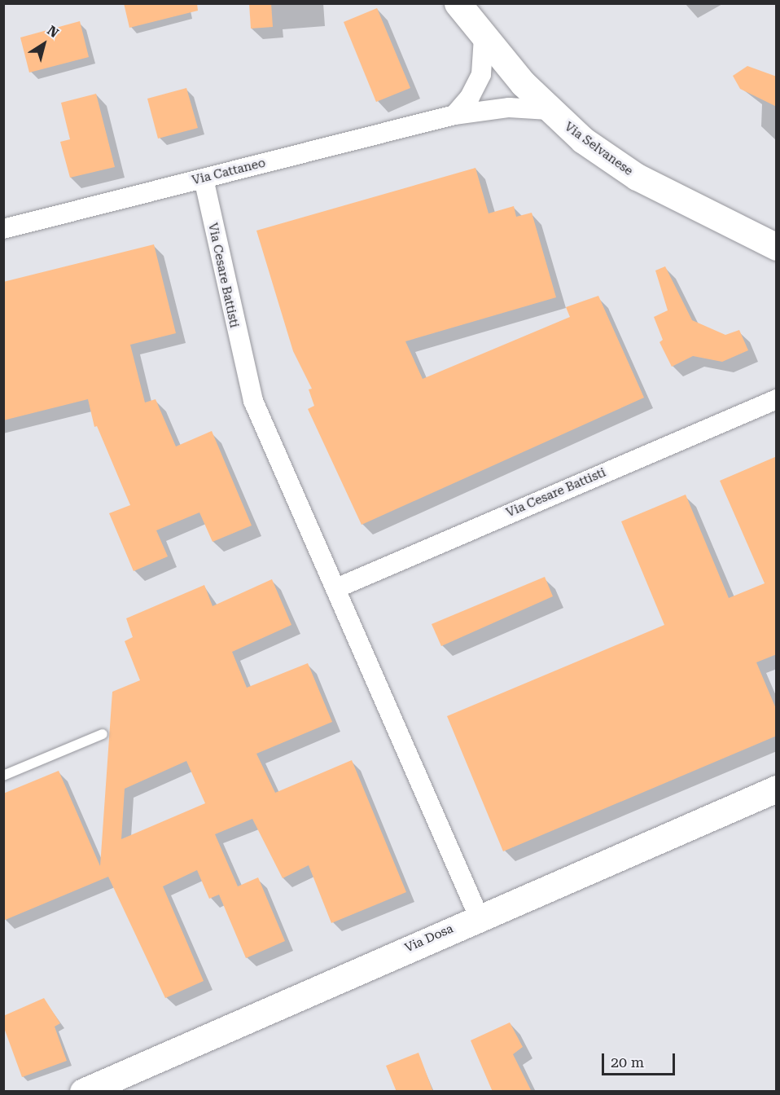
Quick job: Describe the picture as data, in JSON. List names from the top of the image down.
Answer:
{
  "streets": {
    "street": [
      "Via Selvanese",
      "Via Cattaneo",
      "Via Cesare Battisti",
      "Via Dosa"
    ]
  },
  "crossings": [
    ["Via Selvanese", "Via Cattaneo"],
    ["Via Cattaneo", "Via Cesare Battisti"],
    ["Via Cesare Battisti", "Via Dosa"]
  ],
  "scale_bar": "20 m",
  "north": "top right"
}
